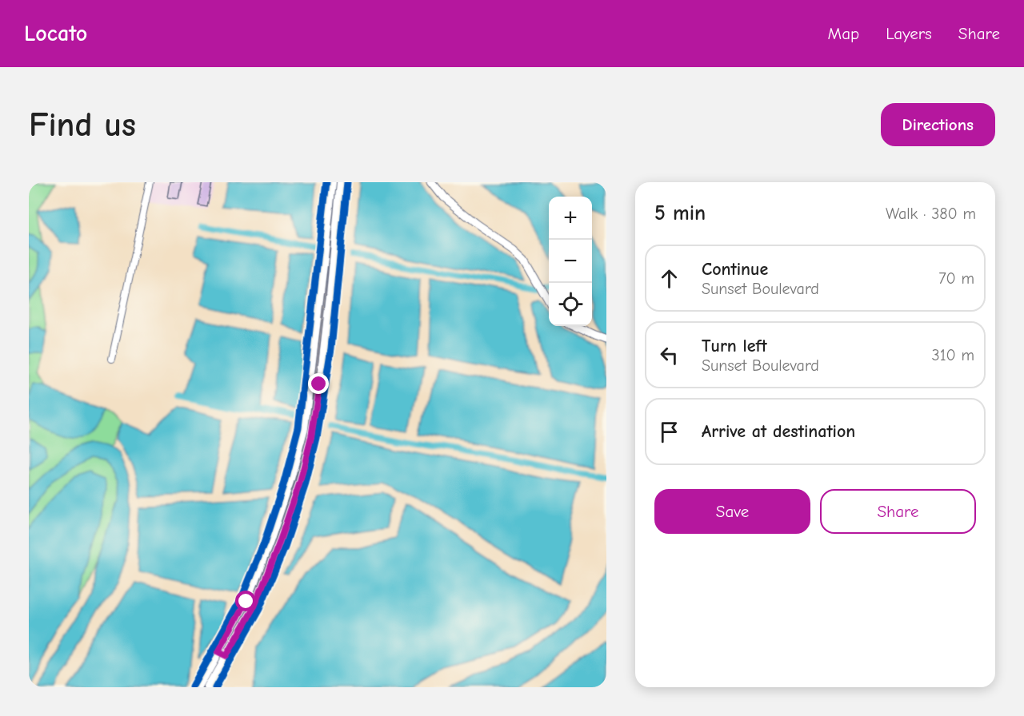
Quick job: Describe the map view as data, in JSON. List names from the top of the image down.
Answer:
{
  "page": {
    "header": "Locato",
    "nav": ["Map", "Layers", "Share"],
    "buttons": [
      "Directions",
      ["Save", "Share"]
    ],
    "title": "Find us",
    "heading": ["5 min", "Walk · 380 m"],
    "map_buttons": ["+", "−"],
    "list": [
      ["Continue", "Sunset Boulevard", "70 m"],
      ["Turn left", "Sunset Boulevard", "310 m"],
      "Arrive at destination"
    ]
  }
}
